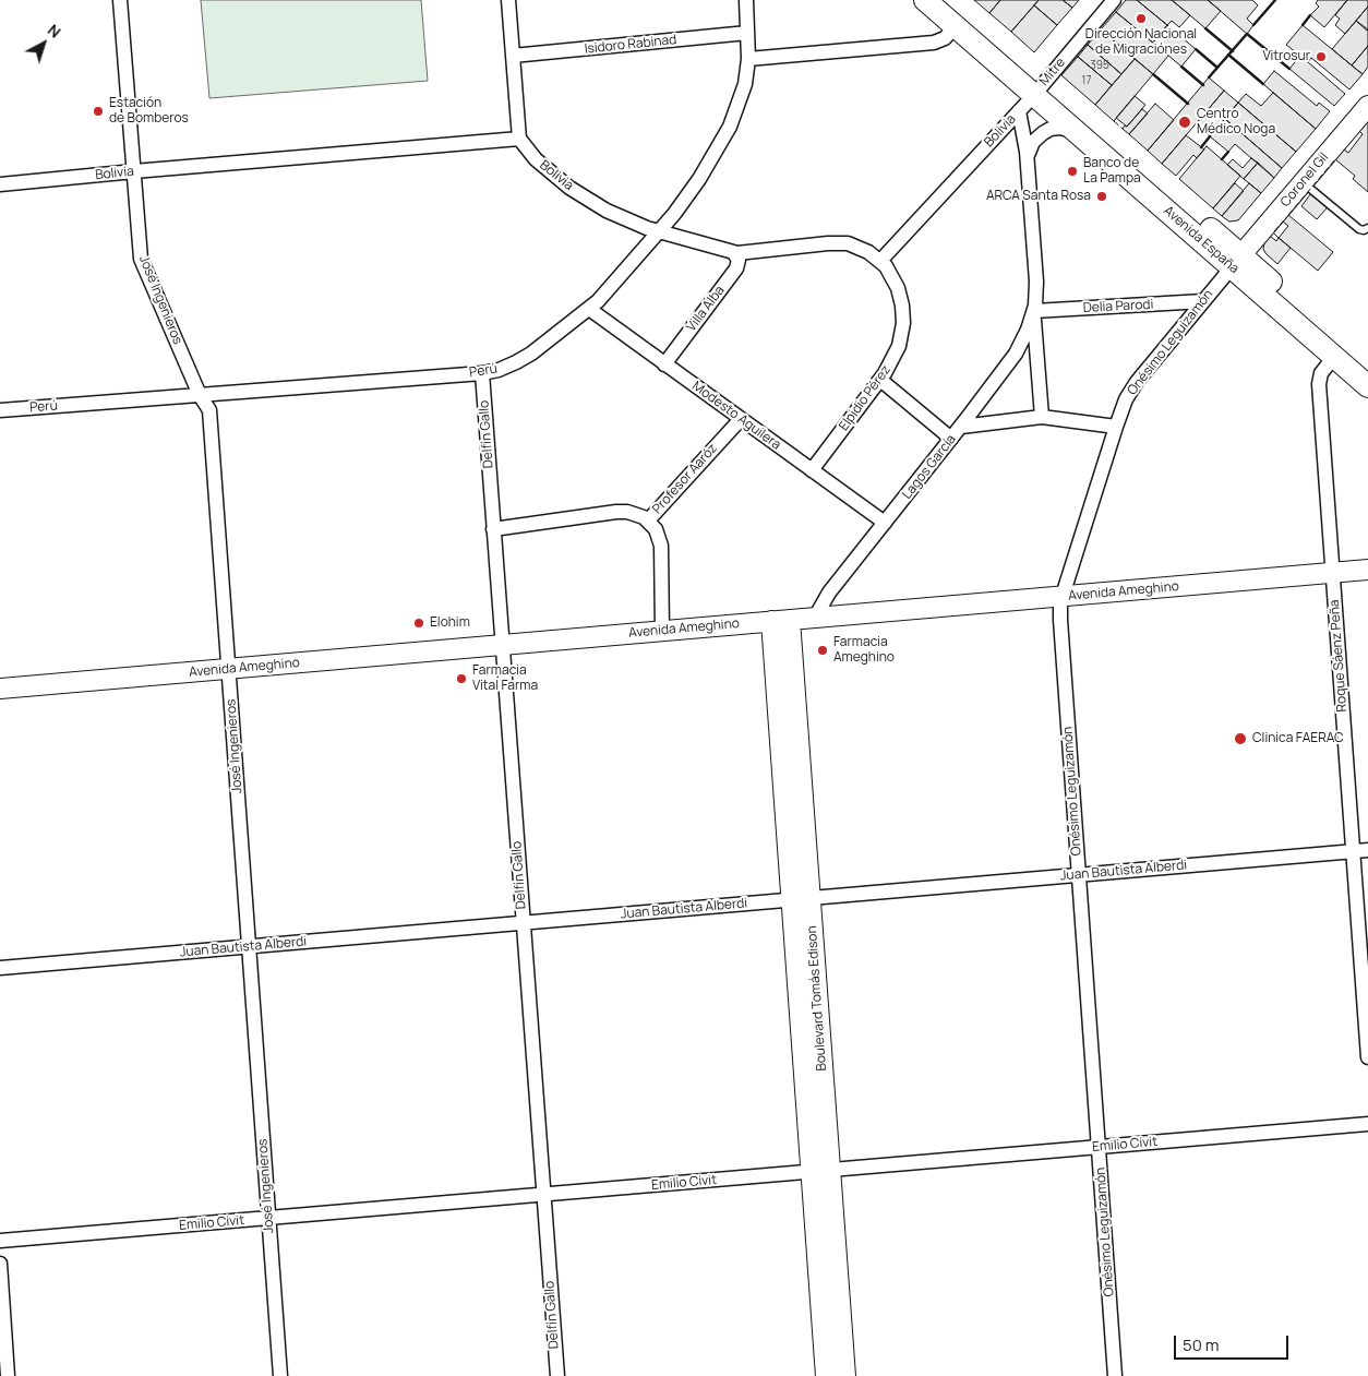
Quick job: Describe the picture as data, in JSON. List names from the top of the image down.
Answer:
{
  "streets": {
    "main road": [
      "Coronel Gil",
      "Avenida España",
      "Avenida Ameghino",
      "Boulevard Tomás Edison"
    ],
    "street": [
      "Isidoro Rabinad",
      "Mitre",
      "Bolivia",
      "José Ingenieros",
      "Delia Parodi",
      "Villa Alba",
      "Onésimo Leguizamón",
      "Perú",
      "Elpidio Pérez",
      "Modesto Aguilera",
      "Delfín Gallo",
      "Lagos García",
      "Profesor Aaróz",
      "Roque Sáenz Peña",
      "Juan Bautista Alberdi",
      "Emilio Civit"
    ]
  },
  "crossings": [
    ["Isidoro Rabinad", "Perú"],
    ["Mitre", "Bolivia"],
    ["Mitre", "Avenida España"],
    ["Bolivia", "Avenida España"],
    ["Bolivia", "José Ingenieros"],
    ["Bolivia", "Villa Alba"],
    ["Bolivia", "Perú"],
    ["Bolivia", "Elpidio Pérez"],
    ["Bolivia", "Lagos García"],
    ["Coronel Gil", "Avenida España"],
    ["Coronel Gil", "Onésimo Leguizamón"],
    ["Avenida España", "Onésimo Leguizamón"],
    ["Avenida España", "Roque Sáenz Peña"],
    ["José Ingenieros", "Perú"],
    ["José Ingenieros", "Avenida Ameghino"],
    ["José Ingenieros", "Juan Bautista Alberdi"],
    ["José Ingenieros", "Emilio Civit"],
    ["Delia Parodi", "Onésimo Leguizamón"],
    ["Delia Parodi", "Lagos García"],
    ["Villa Alba", "Modesto Aguilera"],
    ["Onésimo Leguizamón", "Avenida Ameghino"],
    ["Onésimo Leguizamón", "Juan Bautista Alberdi"],
    ["Onésimo Leguizamón", "Emilio Civit"],
    ["Perú", "Modesto Aguilera"],
    ["Perú", "Delfín Gallo"],
    ["Elpidio Pérez", "Modesto Aguilera"],
    ["Modesto Aguilera", "Lagos García"],
    ["Modesto Aguilera", "Profesor Aaróz"],
    ["Delfín Gallo", "Profesor Aaróz"],
    ["Delfín Gallo", "Avenida Ameghino"],
    ["Delfín Gallo", "Juan Bautista Alberdi"],
    ["Delfín Gallo", "Emilio Civit"],
    ["Lagos García", "Avenida Ameghino"],
    ["Avenida Ameghino", "Roque Sáenz Peña"],
    ["Avenida Ameghino", "Boulevard Tomás Edison"],
    ["Roque Sáenz Peña", "Juan Bautista Alberdi"],
    ["Juan Bautista Alberdi", "Boulevard Tomás Edison"],
    ["Boulevard Tomás Edison", "Emilio Civit"]
  ],
  "places": [
    "Dirección Nacional de Migraciónes",
    "Vitrosur",
    "Estación de Bomberos",
    "Centro Médico Noga",
    "Banco de La Pampa",
    "ARCA Santa Rosa",
    "Elohim",
    "Farmacia Ameghino",
    "Farmacia Vital Farma",
    "Clinica FAERAC"
  ],
  "house_numbers": ["395", "17"],
  "scale_bar": "50 m",
  "north": "top right"
}
